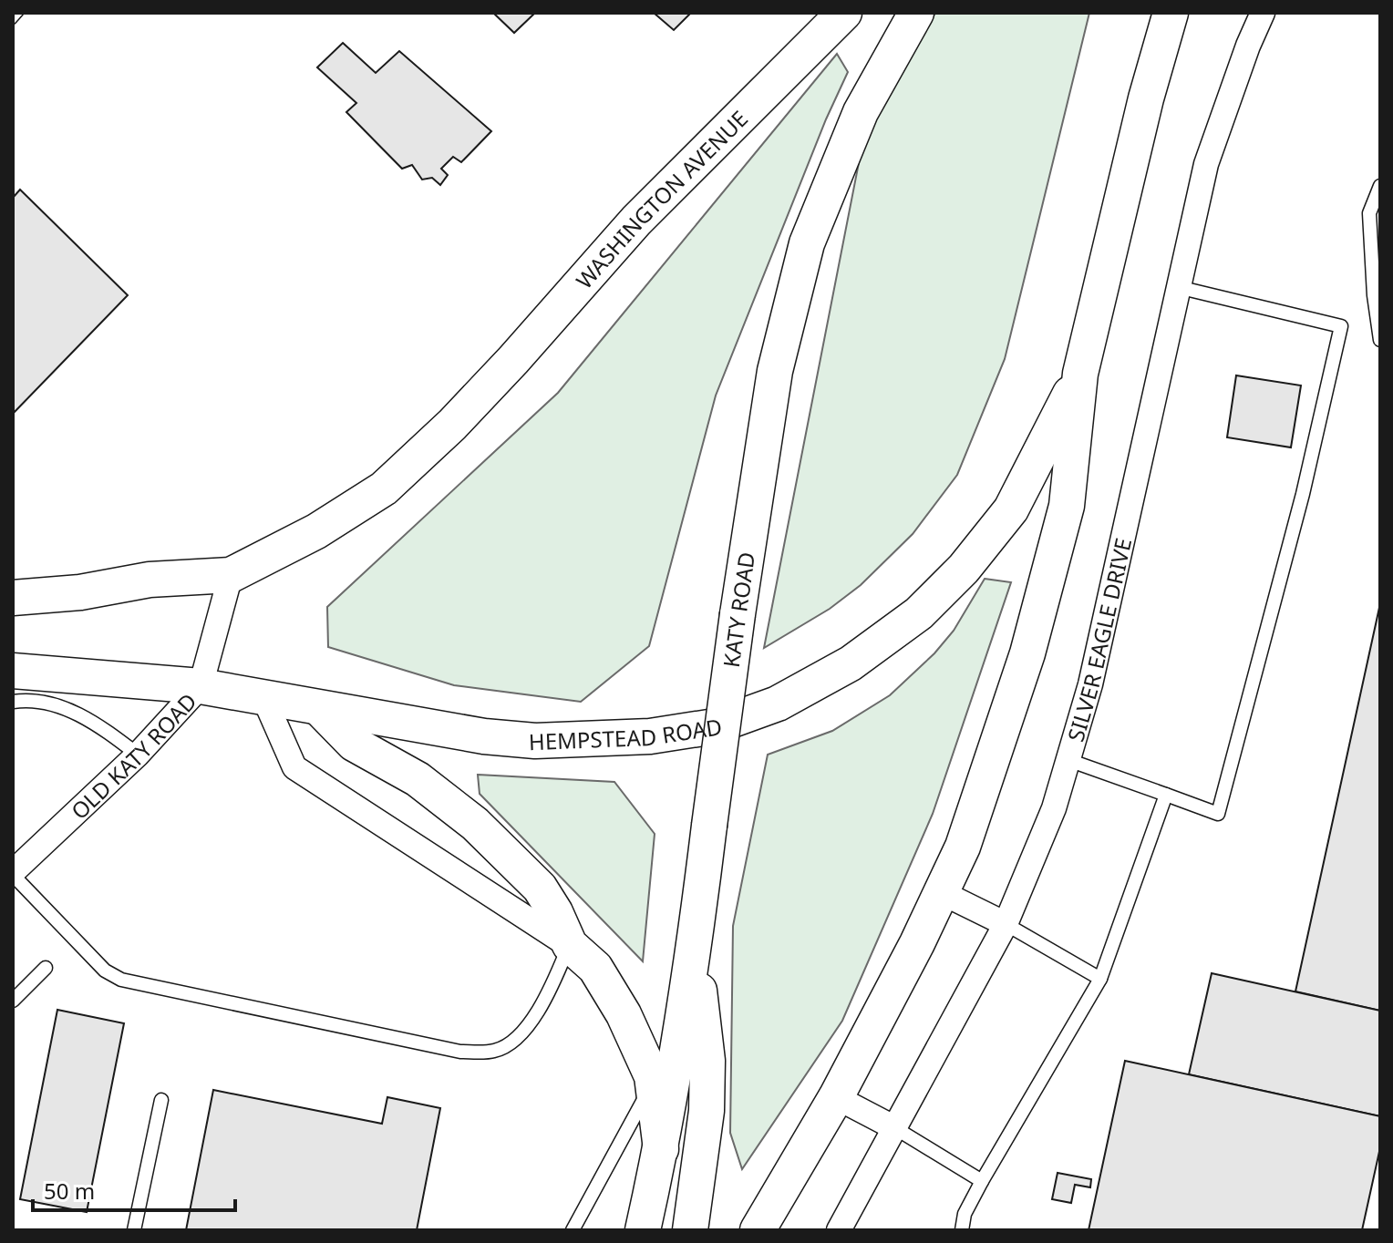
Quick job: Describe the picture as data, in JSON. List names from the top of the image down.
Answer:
{
  "streets": {
    "main road": ["WASHINGTON AVENUE", "KATY ROAD", "HEMPSTEAD ROAD"],
    "street": ["SILVER EAGLE DRIVE", "OLD KATY ROAD"]
  },
  "crossings": [
    ["WASHINGTON AVENUE", "OLD KATY ROAD"],
    ["HEMPSTEAD ROAD", "OLD KATY ROAD"]
  ],
  "scale_bar": "50 m"
}
